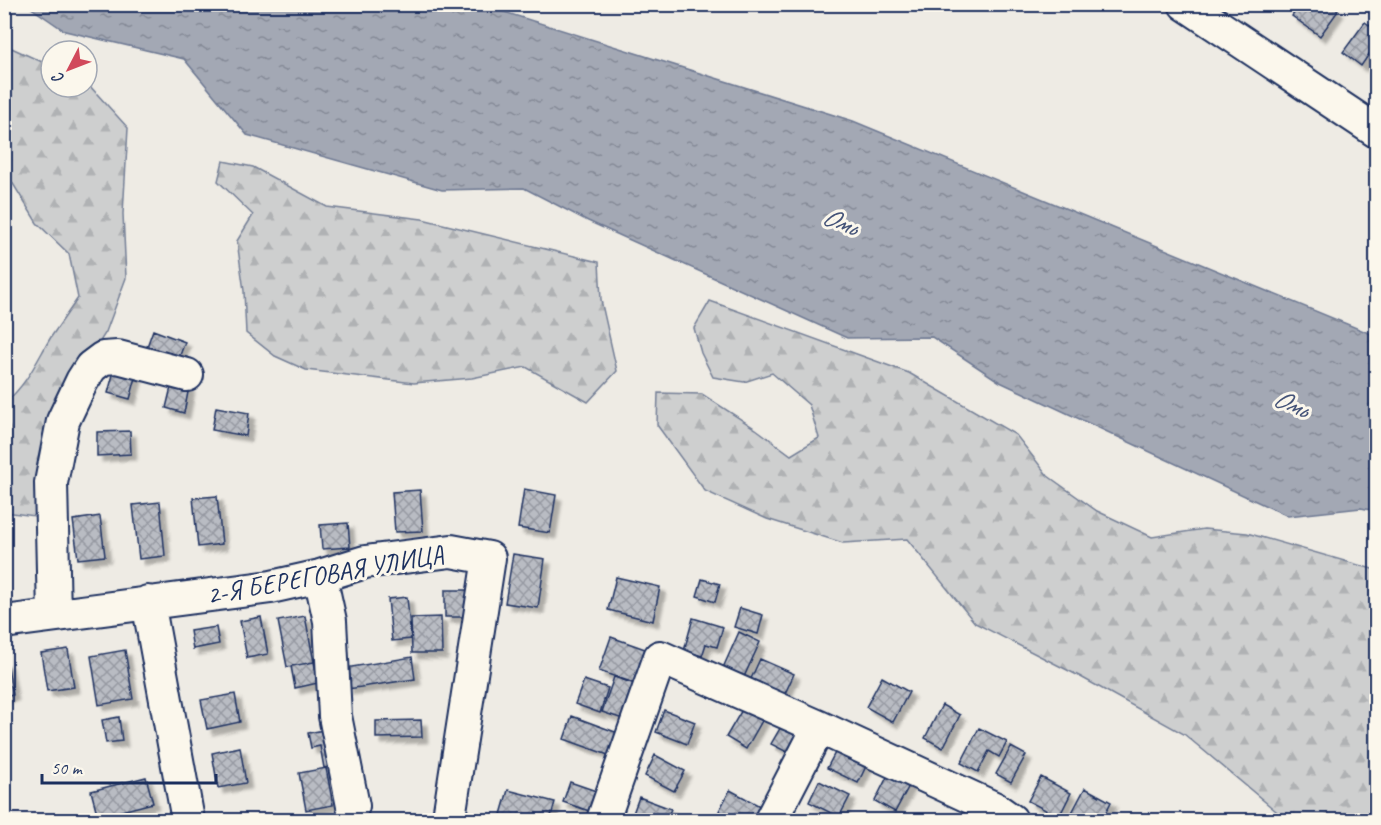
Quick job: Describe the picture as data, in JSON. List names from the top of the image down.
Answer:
{
  "streets": {
    "street": ["2-Я БЕРЕГОВАЯ УЛИЦА"]
  },
  "water": ["Омь"],
  "scale_bar": "50 m",
  "north": "bottom left"
}
